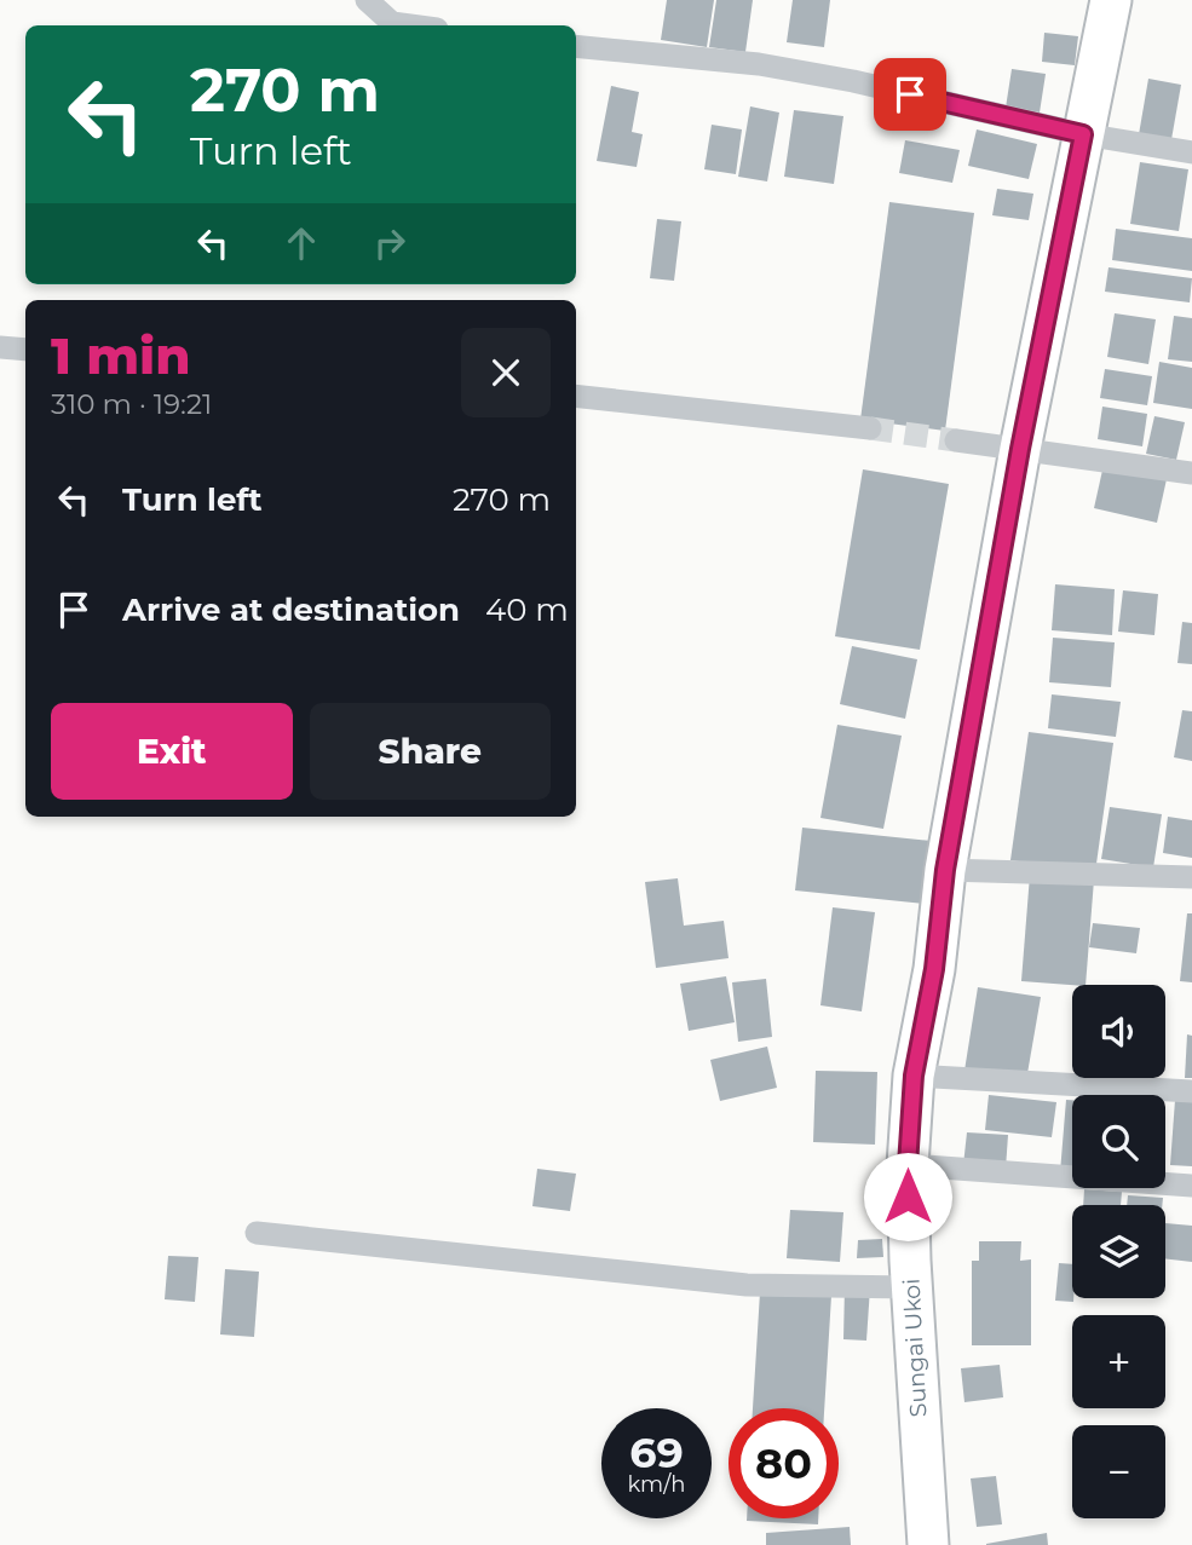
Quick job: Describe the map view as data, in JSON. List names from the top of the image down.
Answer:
{
  "streets": {
    "highway": ["Sungai Ukoi"]
  },
  "page": {
    "turn": ["270 m", "Turn left"],
    "heading": ["1 min", "310 m · 19:21"],
    "list": [
      {
        "name": "Turn left",
        "value": "270 m"
      },
      {
        "name": "Arrive at destination",
        "value": "40 m"
      }
    ],
    "buttons": ["Exit", "Share"],
    "map_buttons": ["+", "−"],
    "speed": "69 km/h",
    "limit": "80"
  }
}
